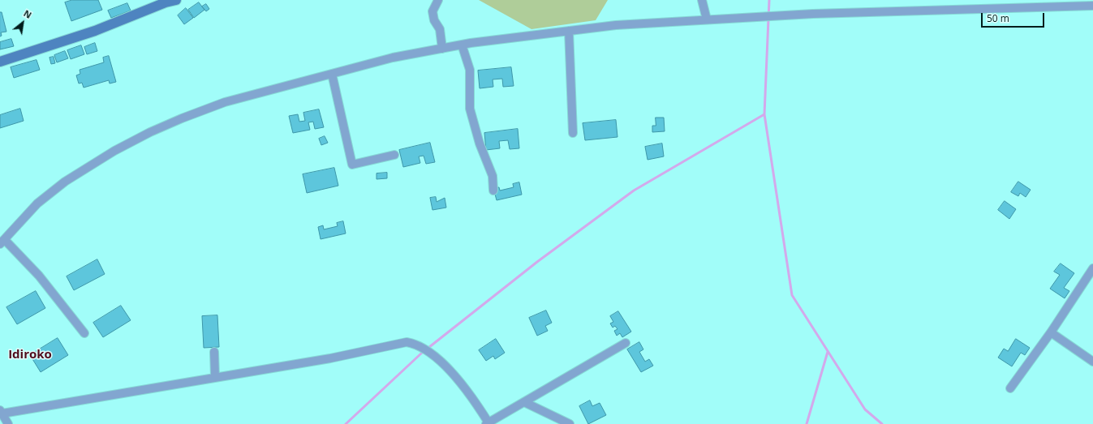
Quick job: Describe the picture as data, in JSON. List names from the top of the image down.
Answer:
{
  "districts": ["Idiroko"],
  "scale_bar": "50 m",
  "north": "top right"
}
